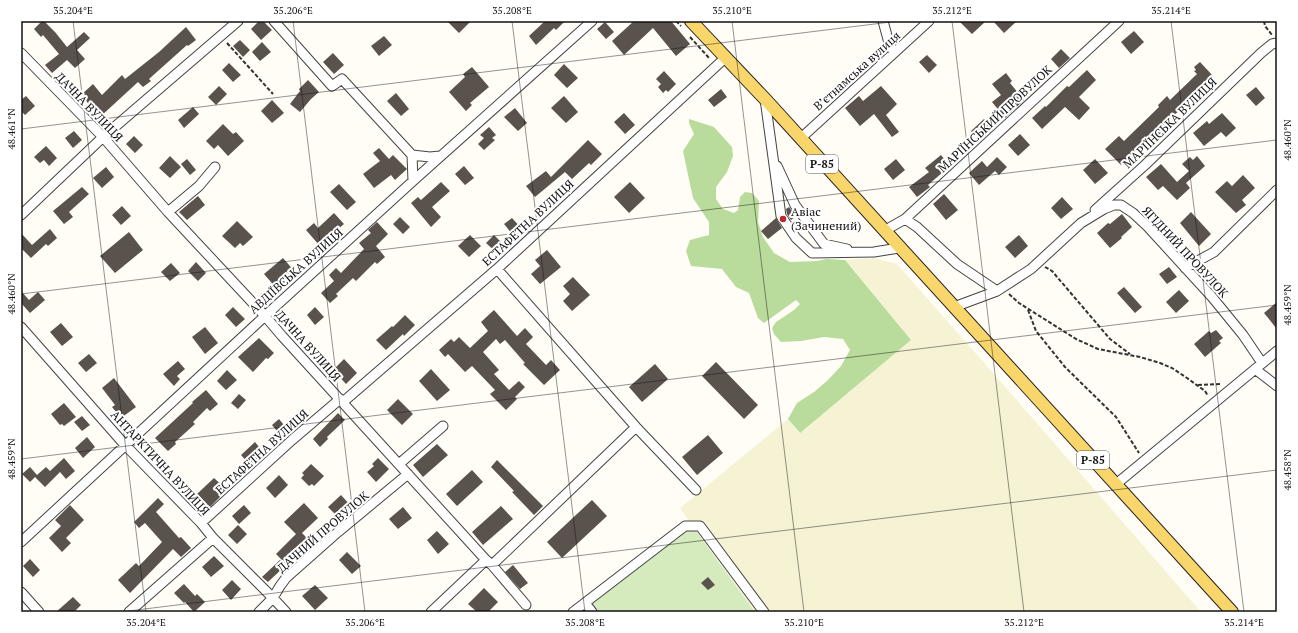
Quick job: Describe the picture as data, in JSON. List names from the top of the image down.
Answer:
{
  "streets": {
    "main road": ["Р-85"],
    "street": [
      "Вʼєтнамська вулиця",
      "ДАЧНА ВУЛИЦЯ",
      "МАРІЇНСЬКИЙ ПРОВУЛОК",
      "МАРІЇНСЬКА ВУЛИЦЯ",
      "ЕСТАФЕТНА ВУЛИЦЯ",
      "ЯГІДНИЙ ПРОВУЛОК",
      "АВДІЇВСЬКА ВУЛИЦЯ",
      "АНТАРКТИЧНА ВУЛИЦЯ",
      "ДАЧНИЙ ПРОВУЛОК"
    ]
  },
  "crossings": [
    ["Вʼєтнамська вулиця", "Р-85"],
    ["ДАЧНА ВУЛИЦЯ", "ЕСТАФЕТНА ВУЛИЦЯ"],
    ["ДАЧНА ВУЛИЦЯ", "АВДІЇВСЬКА ВУЛИЦЯ"],
    ["ДАЧНА ВУЛИЦЯ", "ДАЧНИЙ ПРОВУЛОК"],
    ["МАРІЇНСЬКИЙ ПРОВУЛОК", "Р-85"],
    ["МАРІЇНСЬКА ВУЛИЦЯ", "ЯГІДНИЙ ПРОВУЛОК"],
    ["Р-85", "ЕСТАФЕТНА ВУЛИЦЯ"],
    ["Р-85", "ЯГІДНИЙ ПРОВУЛОК"],
    ["ЕСТАФЕТНА ВУЛИЦЯ", "АНТАРКТИЧНА ВУЛИЦЯ"],
    ["АВДІЇВСЬКА ВУЛИЦЯ", "АНТАРКТИЧНА ВУЛИЦЯ"],
    ["АНТАРКТИЧНА ВУЛИЦЯ", "ДАЧНИЙ ПРОВУЛОК"]
  ],
  "places": ["Авіас (Зачинений)"],
  "coordinates": [
    "35.204°E",
    "35.206°E",
    "35.208°E",
    "35.210°E",
    "35.212°E",
    "35.214°E",
    "48.461°N",
    "48.460°N",
    "48.459°N",
    "48.458°N"
  ]
}
